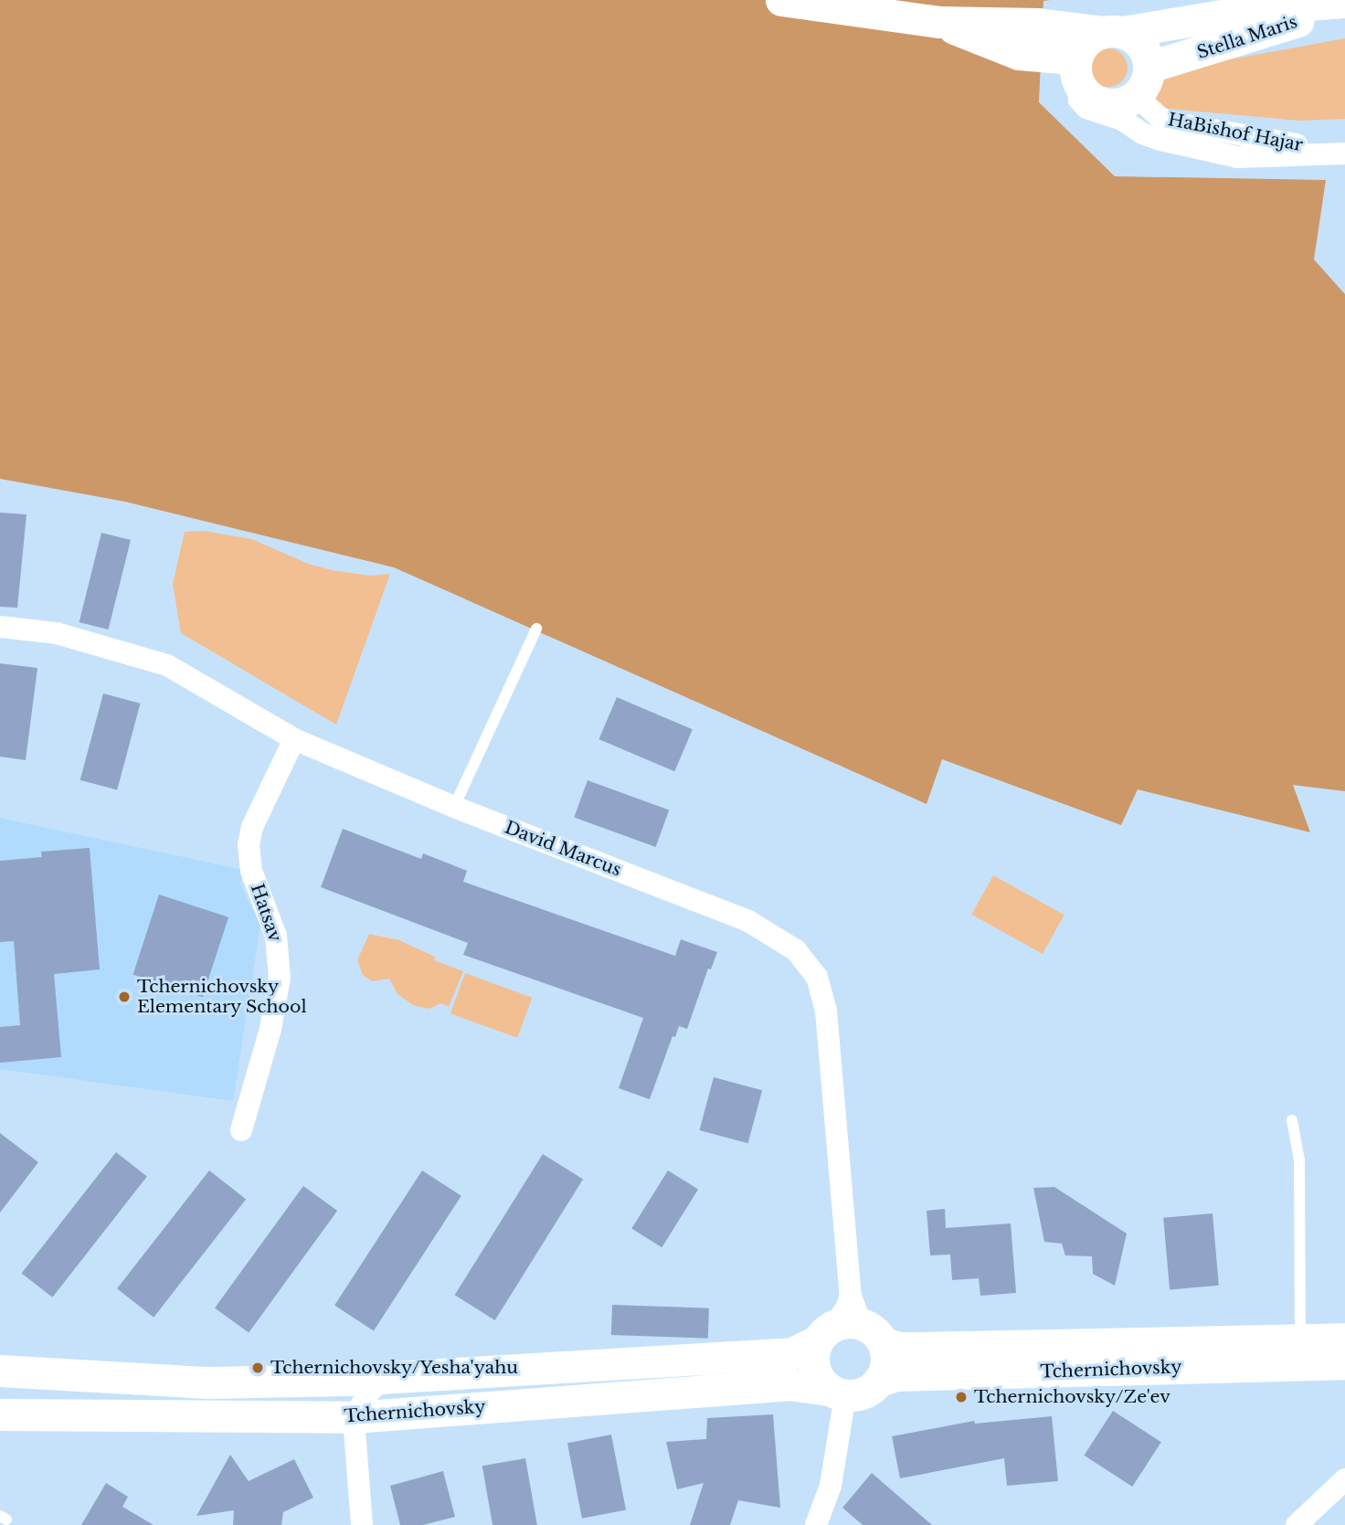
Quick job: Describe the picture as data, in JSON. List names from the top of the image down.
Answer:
{
  "streets": {
    "street": [
      "Stella Maris",
      "HaBishof Hajar",
      "David Marcus",
      "Hatsav",
      "Tchernichovsky"
    ]
  },
  "crossings": [
    ["Stella Maris", "HaBishof Hajar"],
    ["David Marcus", "Hatsav"],
    ["David Marcus", "Tchernichovsky"]
  ],
  "places": ["Tchernichovsky Elementary School", "Tchernichovsky/Yesha'yahu", "Tchernichovsky/Ze'ev"]
}
